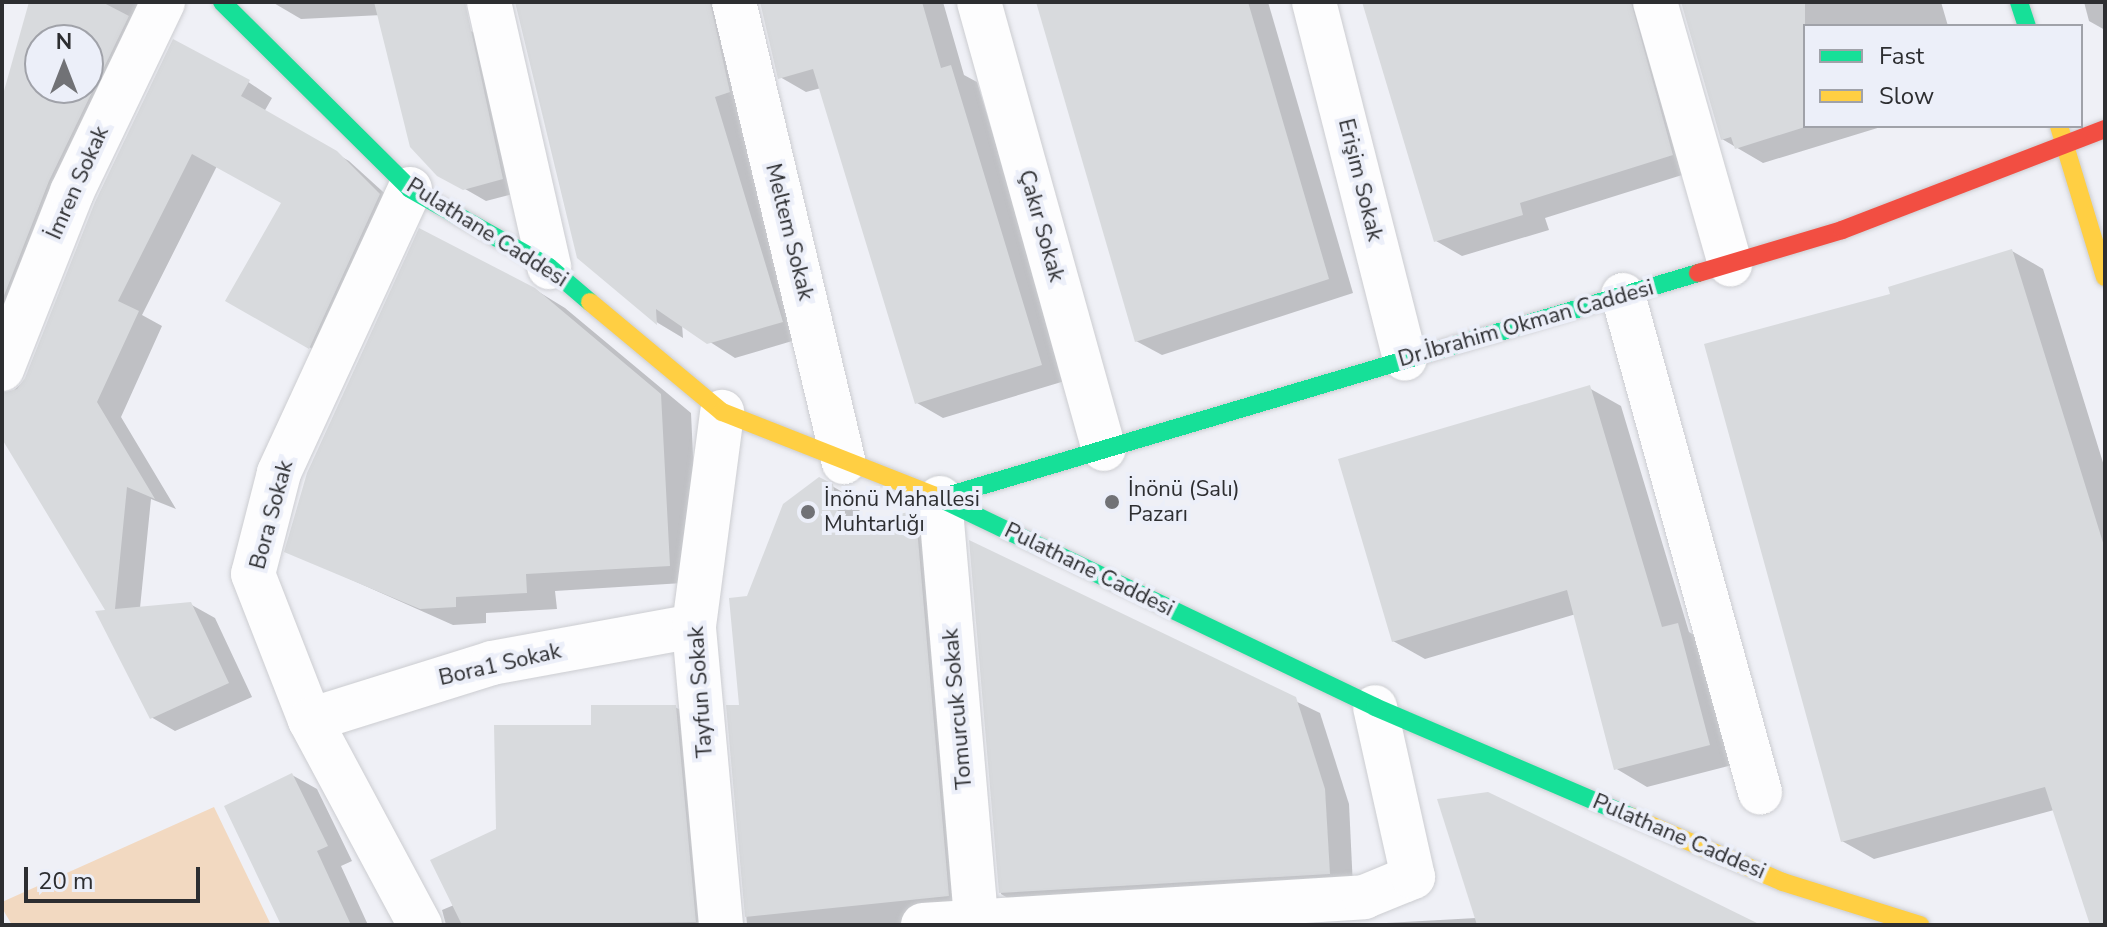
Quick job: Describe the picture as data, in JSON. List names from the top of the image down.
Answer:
{
  "streets": {
    "street": [
      "Erişim Sokak",
      "İmren Sokak",
      "Çakır Sokak",
      "Meltem Sokak",
      "Pulathane Caddesi",
      "Dr.İbrahim Okman Caddesi",
      "Bora Sokak",
      "Bora1 Sokak",
      "Tayfun Sokak",
      "Tomurcuk Sokak"
    ]
  },
  "crossings": [
    ["Erişim Sokak", "Dr.İbrahim Okman Caddesi"],
    ["Çakır Sokak", "Dr.İbrahim Okman Caddesi"],
    ["Meltem Sokak", "Pulathane Caddesi"],
    ["Pulathane Caddesi", "Dr.İbrahim Okman Caddesi"],
    ["Pulathane Caddesi", "Bora Sokak"],
    ["Pulathane Caddesi", "Tayfun Sokak"],
    ["Pulathane Caddesi", "Tomurcuk Sokak"],
    ["Dr.İbrahim Okman Caddesi", "Tomurcuk Sokak"],
    ["Bora Sokak", "Bora1 Sokak"],
    ["Bora1 Sokak", "Tayfun Sokak"]
  ],
  "places": ["İnönü (Salı) Pazarı", "İnönü Mahallesi Muhtarlığı"],
  "legend": ["Fast", "Slow"],
  "scale_bar": "20 m",
  "north": "top"
}
